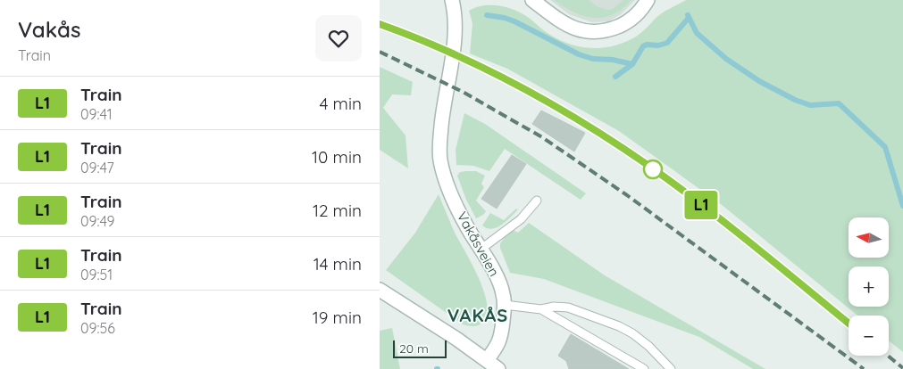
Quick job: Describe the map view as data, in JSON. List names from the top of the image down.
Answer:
{
  "streets": {
    "street": ["Vakåsveien"]
  },
  "districts": ["VAKÅS"],
  "scale_bar": "20 m",
  "north": "left",
  "page": {
    "heading": ["Vakås", "Train"],
    "on_map": "L1",
    "list": [
      {
        "mark": "L1",
        "name": "Train",
        "note": "09:41",
        "value": "4 min"
      },
      {
        "mark": "L1",
        "name": "Train",
        "note": "09:47",
        "value": "10 min"
      },
      {
        "mark": "L1",
        "name": "Train",
        "note": "09:49",
        "value": "12 min"
      },
      {
        "mark": "L1",
        "name": "Train",
        "note": "09:51",
        "value": "14 min"
      },
      {
        "mark": "L1",
        "name": "Train",
        "note": "09:56",
        "value": "19 min"
      }
    ],
    "map_buttons": ["+", "−"],
    "scale": "20 m"
  }
}
